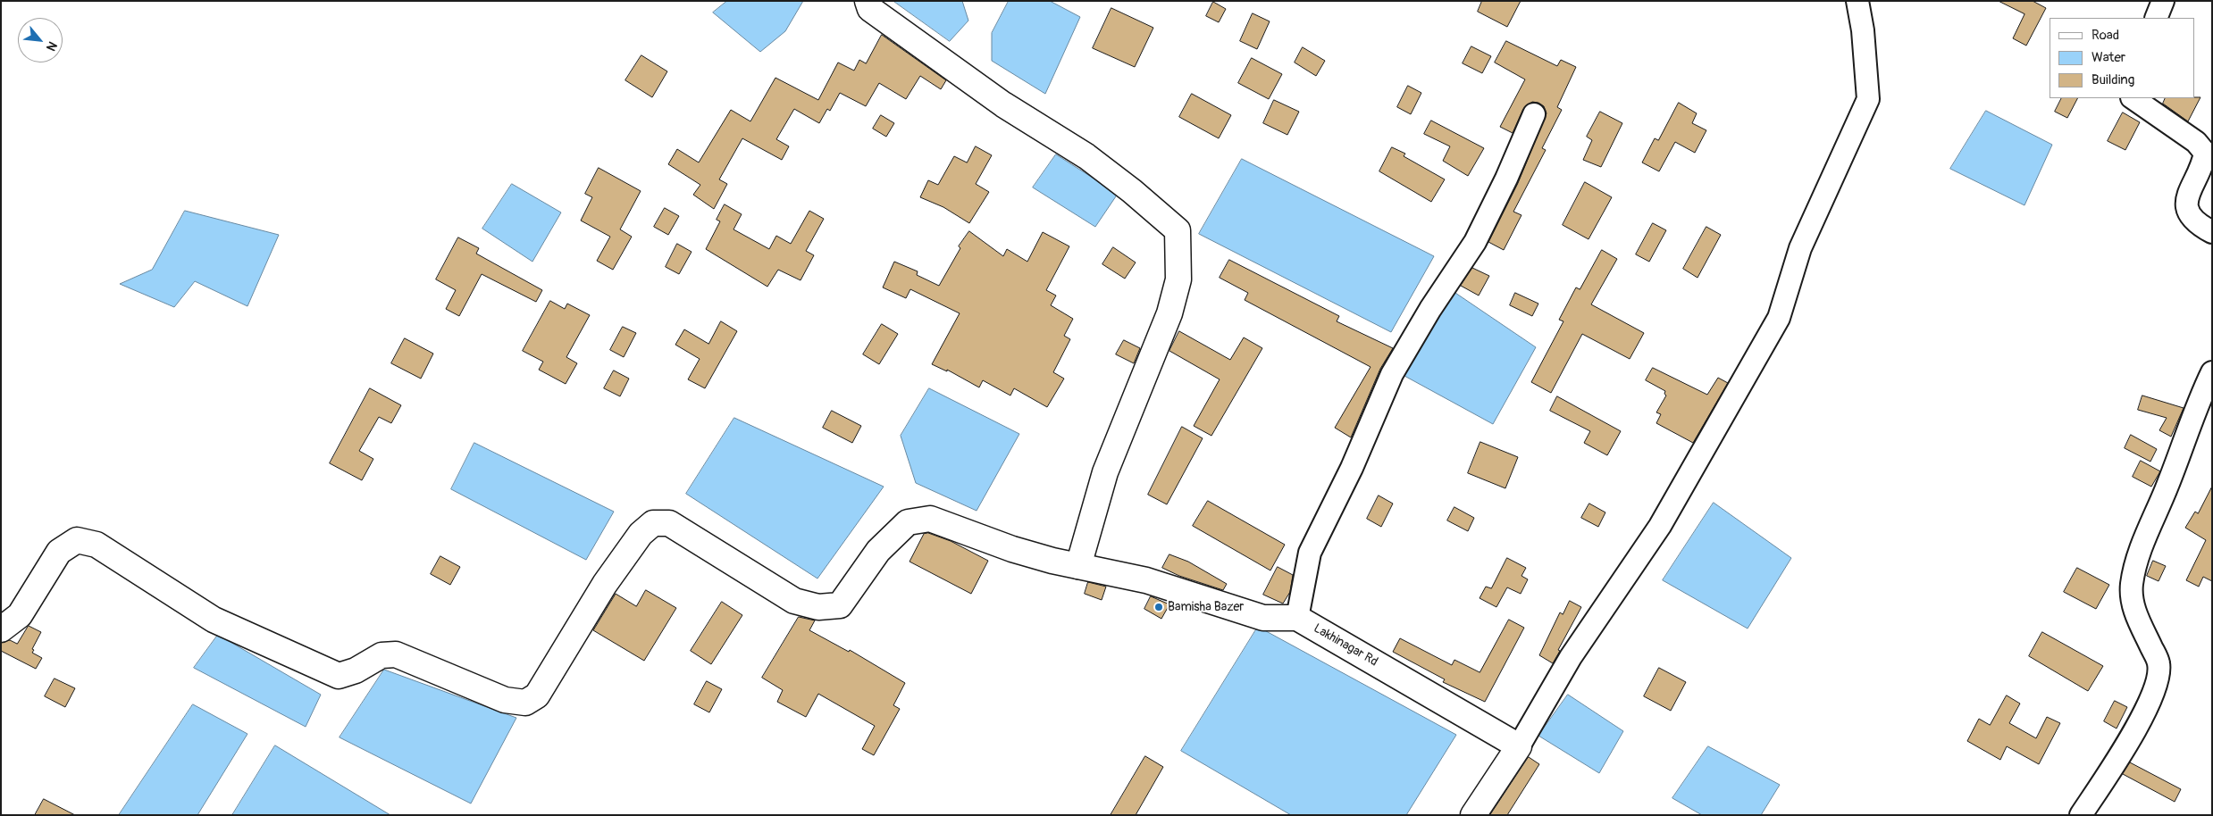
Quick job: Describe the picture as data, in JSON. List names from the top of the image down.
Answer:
{
  "streets": {
    "main road": ["Lakhinagar Rd"]
  },
  "places": ["Bamisha Bazer"],
  "legend": ["Road", "Water", "Building"],
  "north": "bottom right"
}
